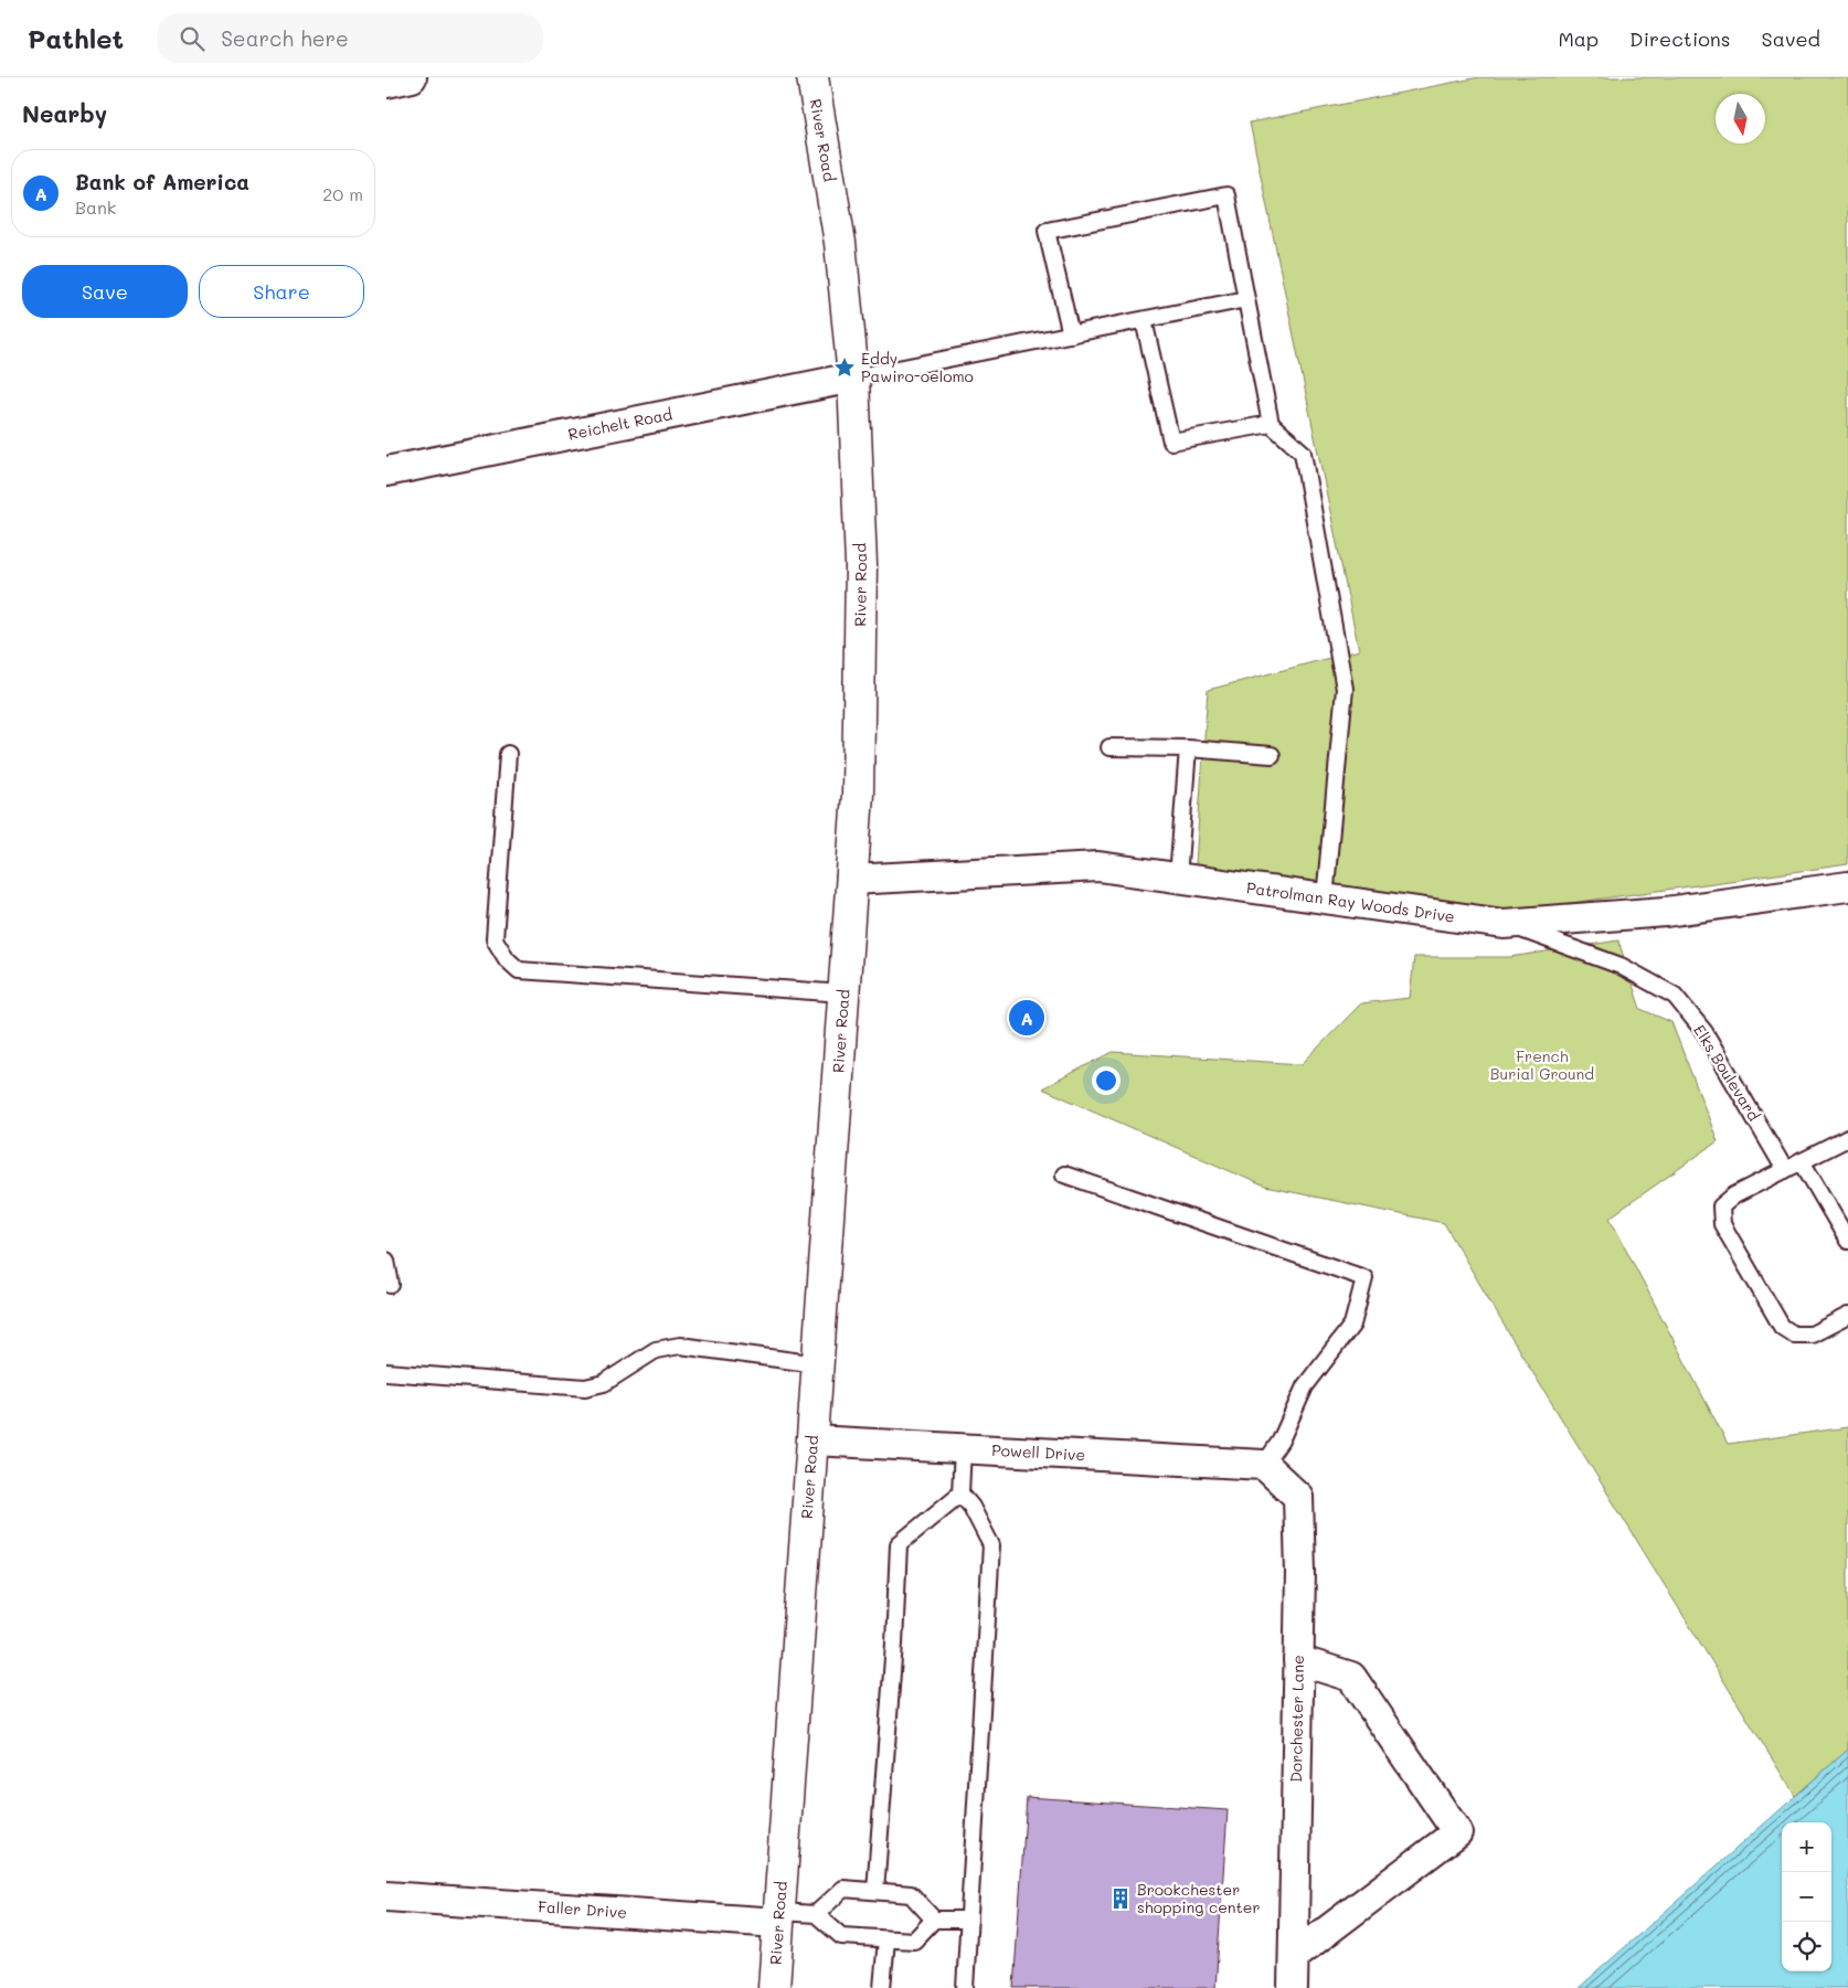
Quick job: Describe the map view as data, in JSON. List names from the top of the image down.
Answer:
{
  "streets": {
    "main road": ["River Road"],
    "street": [
      "Reichelt Road",
      "Patrolman Ray Woods Drive",
      "Powell Drive",
      "Dorchester Lane",
      "Faller Drive"
    ],
    "lane": ["Elks Boulevard"]
  },
  "crossings": [
    ["River Road", "Reichelt Road"],
    ["River Road", "Patrolman Ray Woods Drive"],
    ["River Road", "Powell Drive"],
    ["River Road", "Faller Drive"],
    ["Patrolman Ray Woods Drive", "Elks Boulevard"],
    ["Powell Drive", "Dorchester Lane"]
  ],
  "parks": ["French Burial Ground"],
  "places": {
    "place": ["Eddy Pawiro-oelomo"],
    "building": ["Brookchester shopping center"]
  },
  "north": "bottom",
  "page": {
    "header": "Pathlet",
    "search": "Search here",
    "nav": ["Map", "Directions", "Saved"],
    "heading": "Nearby",
    "list": [
      {
        "mark": "A",
        "name": "Bank of America",
        "note": "Bank",
        "value": "20 m"
      }
    ],
    "buttons": ["Save", "Share"],
    "pins": "A",
    "map_buttons": ["+", "−"]
  }
}
